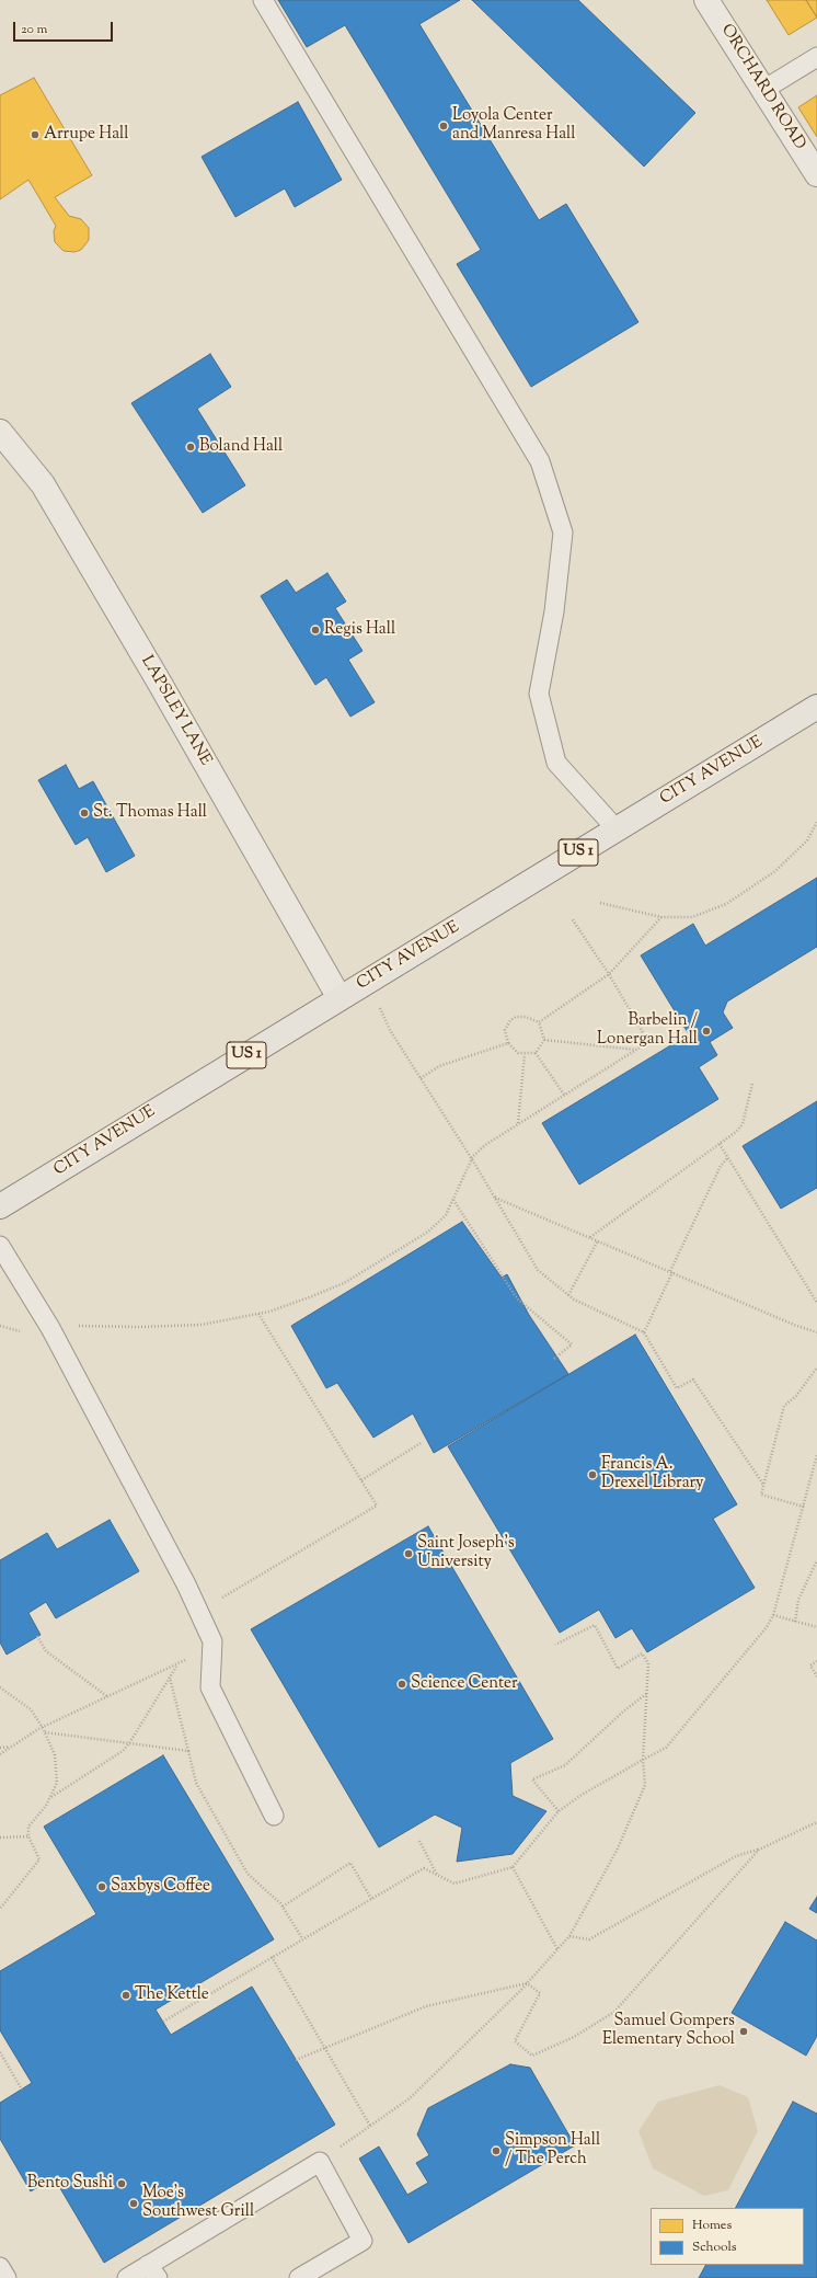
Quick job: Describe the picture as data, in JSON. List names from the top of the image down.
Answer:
{
  "streets": {
    "highway": ["CITY AVENUE", "US 1"],
    "street": ["ORCHARD ROAD", "LAPSLEY LANE"]
  },
  "crossings": [
    ["LAPSLEY LANE", "CITY AVENUE"]
  ],
  "places": [
    "Loyola Center and Manresa Hall",
    "Arrupe Hall",
    "Boland Hall",
    "Regis Hall",
    "St. Thomas Hall",
    "Barbelin / Lonergan Hall",
    "Francis A. Drexel Library",
    "Saint Joseph's University",
    "Science Center",
    "Saxbys Coffee",
    "The Kettle",
    "Samuel Gompers Elementary School",
    "Simpson Hall / The Perch",
    "Bento Sushi",
    "Moe's Southwest Grill"
  ],
  "legend": ["Homes", "Schools"],
  "scale_bar": "20 m"
}
